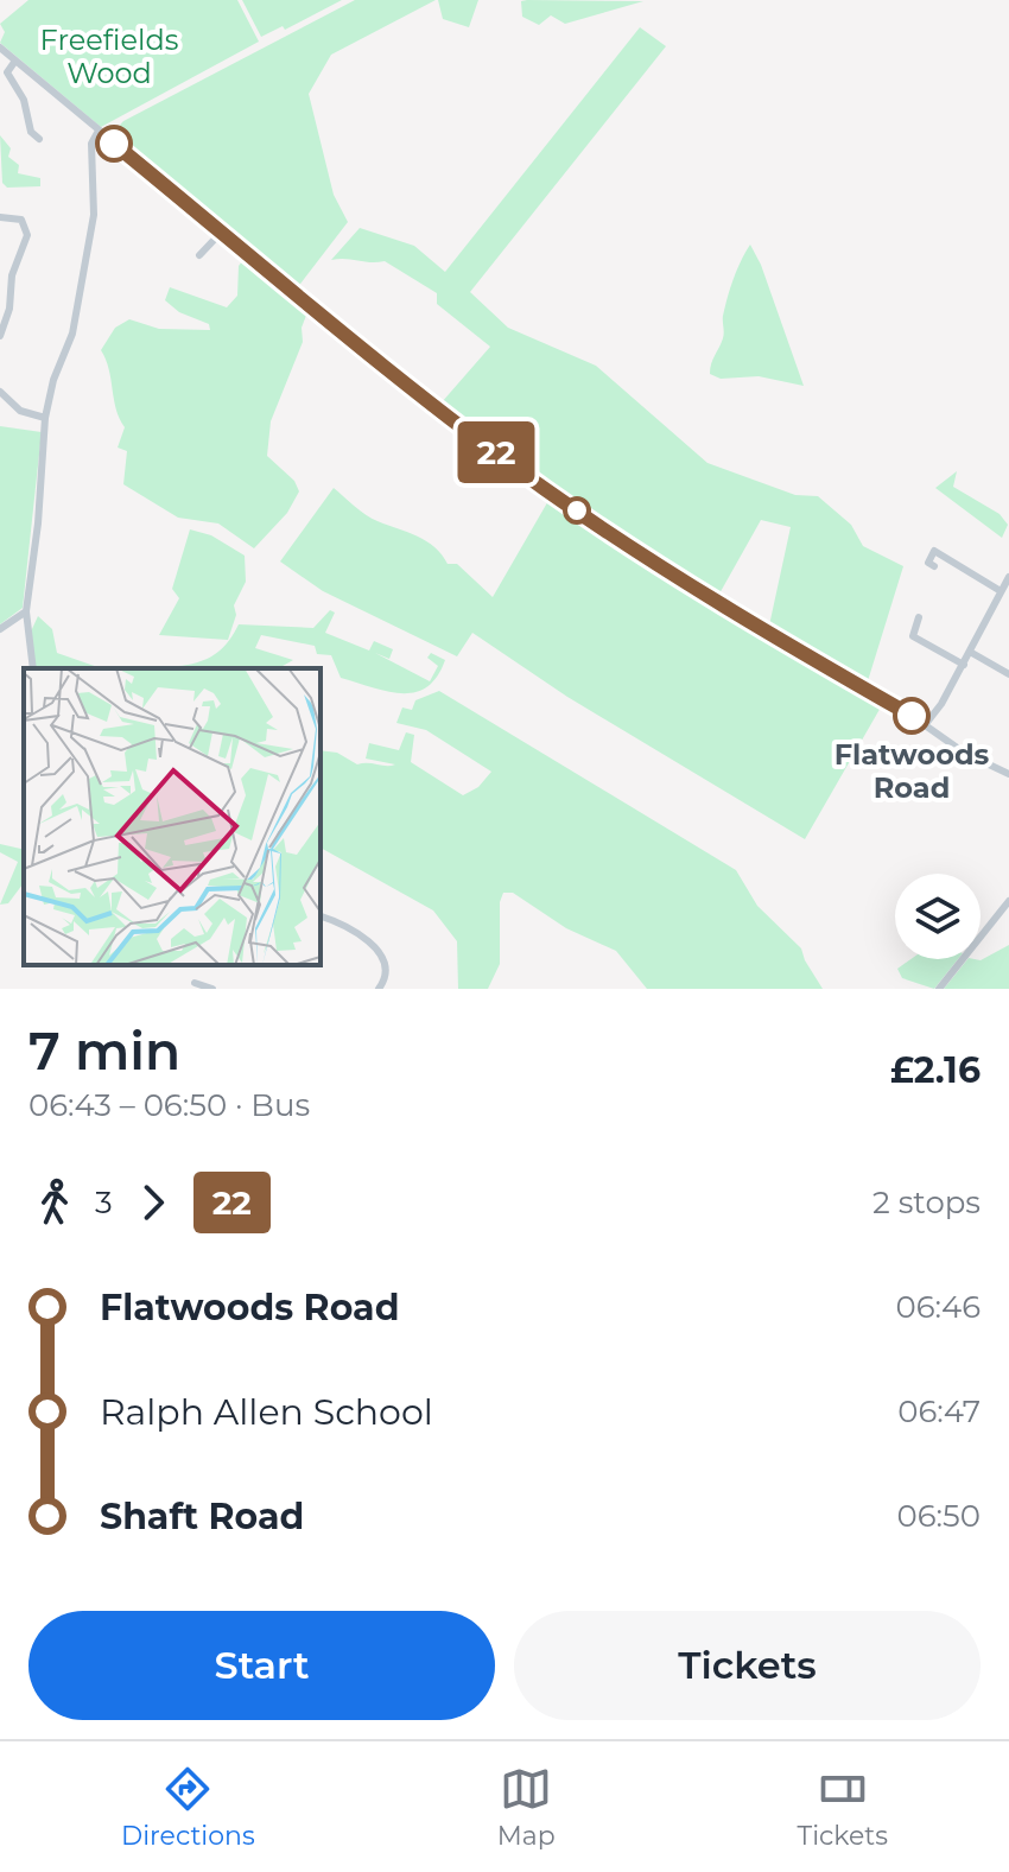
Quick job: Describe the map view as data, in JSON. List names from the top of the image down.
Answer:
{
  "parks": ["Freefields Wood"],
  "places": ["Flatwoods Road"],
  "lines": ["bus line 22"],
  "page": {
    "on_map": "22",
    "heading": ["7 min", "06:43 – 06:50 · Bus", "£2.16"],
    "legs": ["3", "22", "2 stops"],
    "list": [
      {
        "name": "Flatwoods Road",
        "value": "06:46"
      },
      {
        "name": "Ralph Allen School",
        "value": "06:47"
      },
      {
        "name": "Shaft Road",
        "value": "06:50"
      }
    ],
    "buttons": ["Start", "Tickets"],
    "tabs": ["Directions", "Map", "Tickets"]
  }
}
